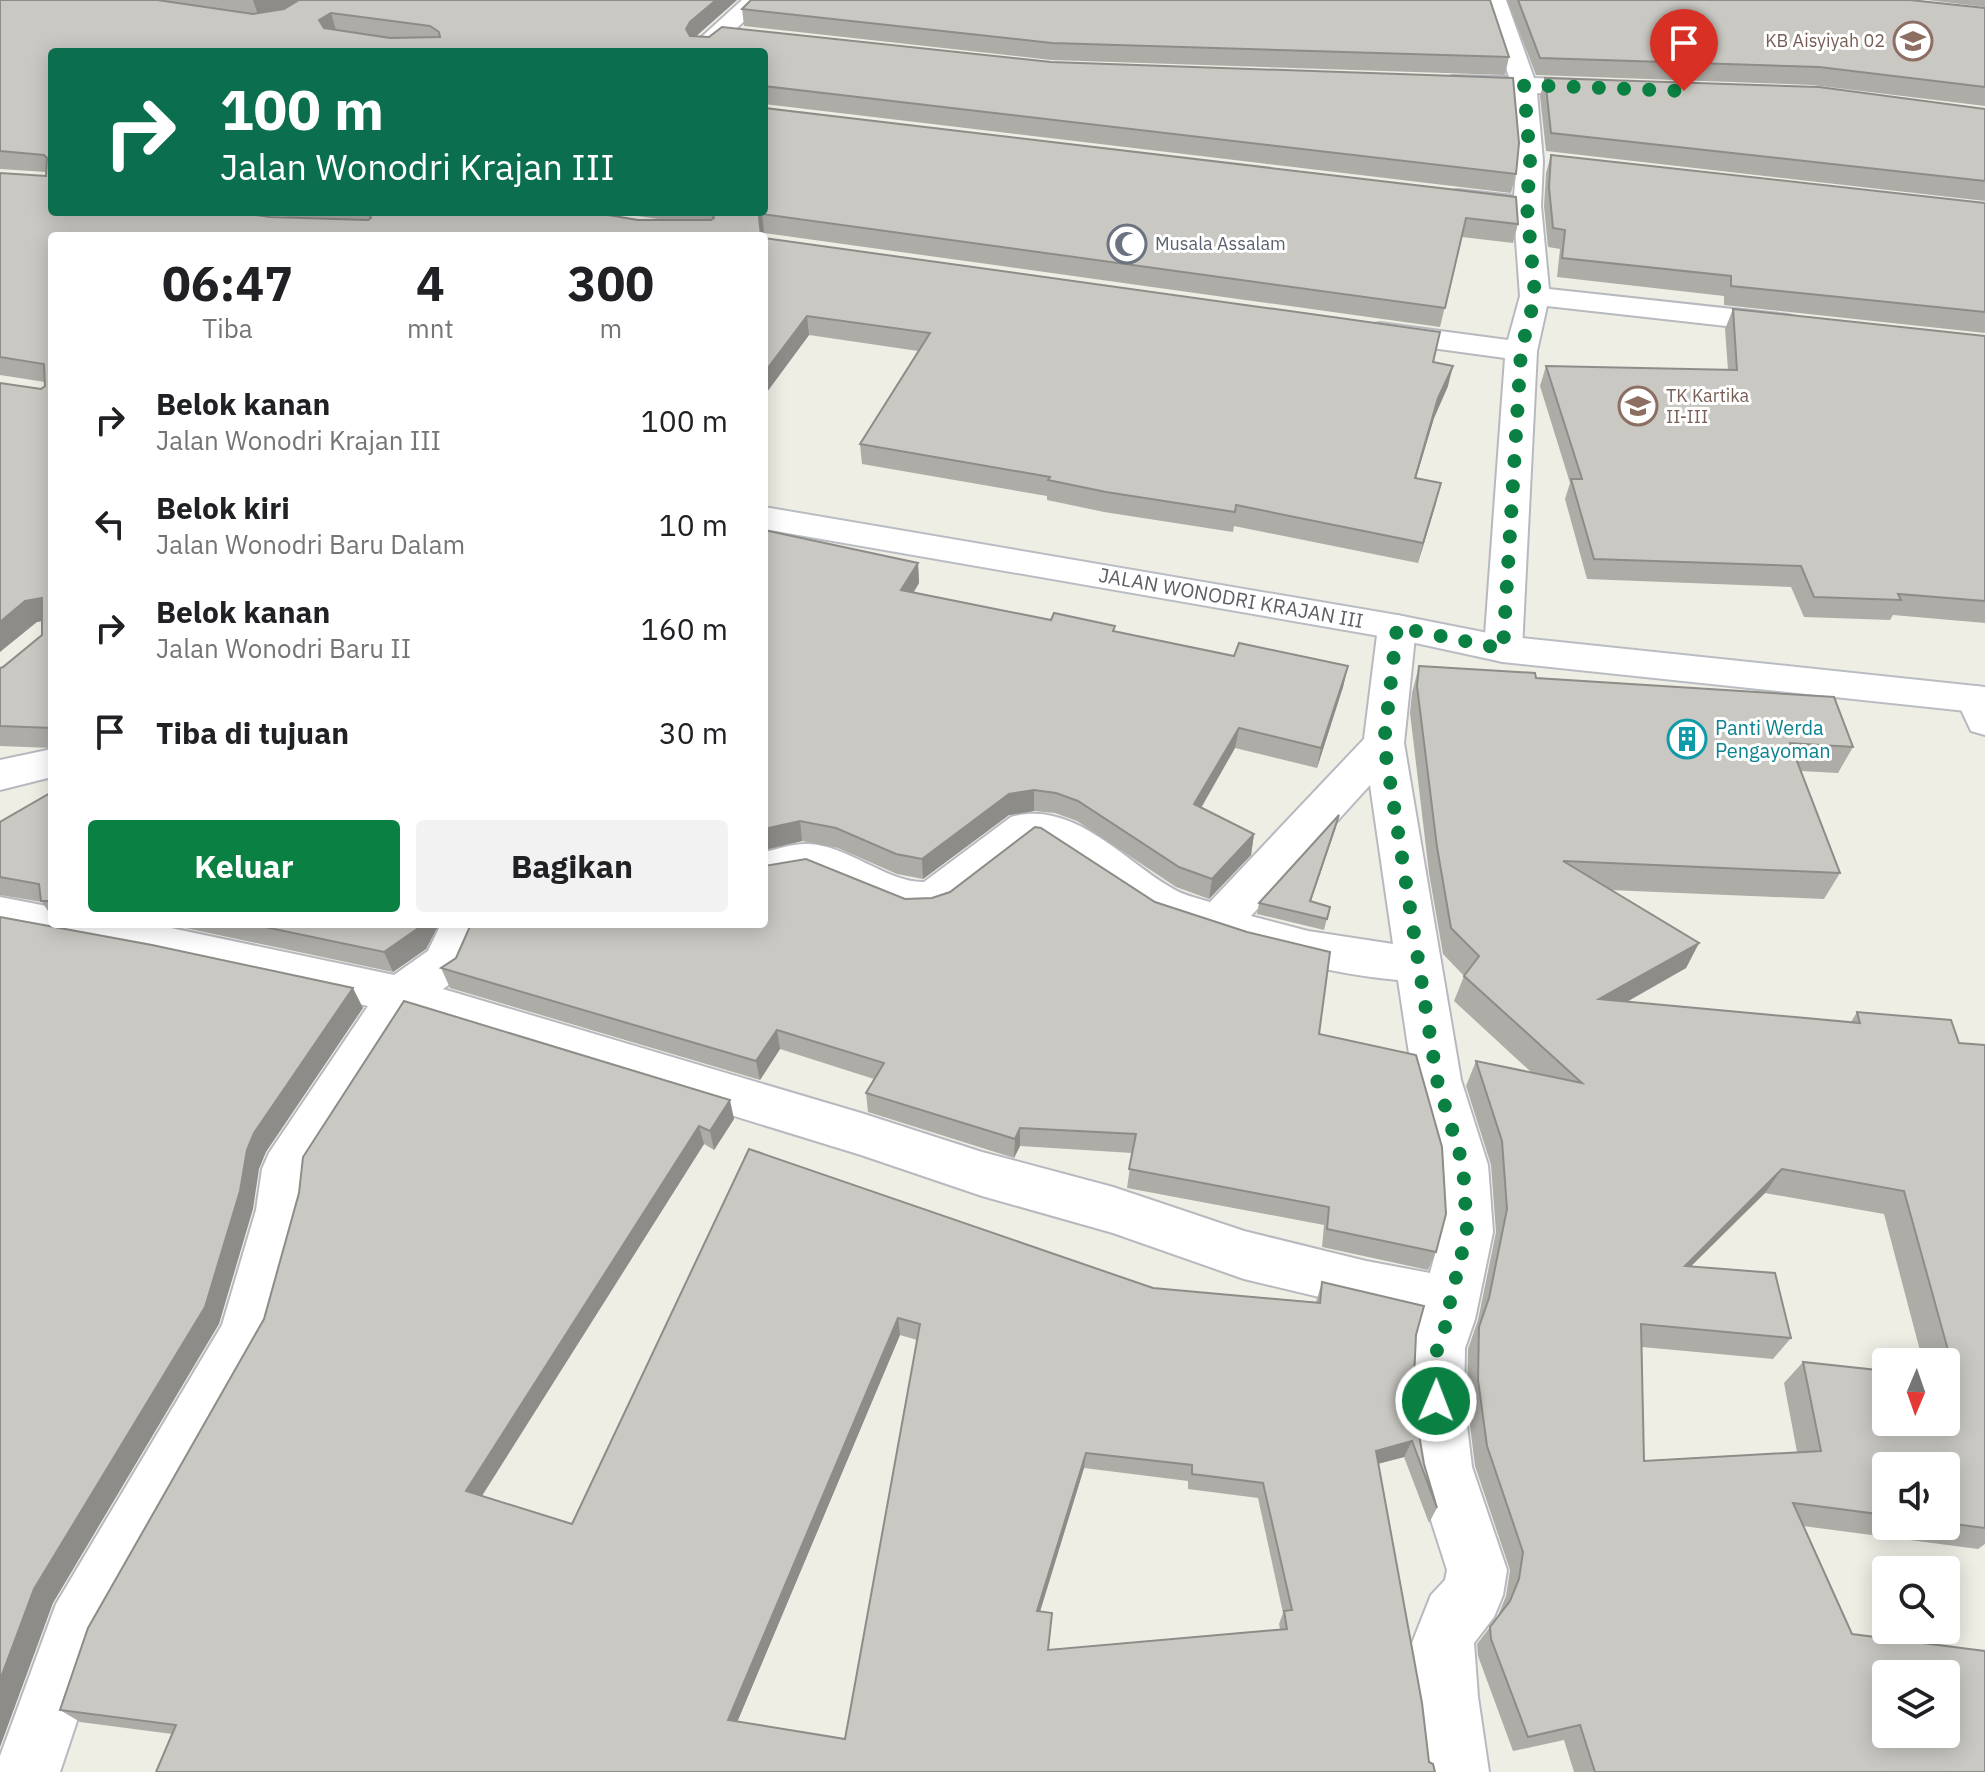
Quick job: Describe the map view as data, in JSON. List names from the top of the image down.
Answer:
{
  "streets": {
    "street": ["JALAN WONODRI KRAJAN III"]
  },
  "places": {
    "school or university": ["KB Aisyiyah 02", "TK Kartika II-III"],
    "mosque": ["Musala Assalam"],
    "building": ["Panti Werda Pengayoman"]
  },
  "north": "bottom",
  "page": {
    "turn": ["100 m", "Jalan Wonodri Krajan III"],
    "eta": [
      "06:47",
      "Tiba",
      "4",
      "mnt",
      "300",
      "m"
    ],
    "list": [
      {
        "name": "Belok kanan",
        "note": "Jalan Wonodri Krajan III",
        "value": "100 m"
      },
      {
        "name": "Belok kiri",
        "note": "Jalan Wonodri Baru Dalam",
        "value": "10 m"
      },
      {
        "name": "Belok kanan",
        "note": "Jalan Wonodri Baru II",
        "value": "160 m"
      },
      {
        "name": "Tiba di tujuan",
        "value": "30 m"
      }
    ],
    "buttons": ["Keluar", "Bagikan"]
  }
}
